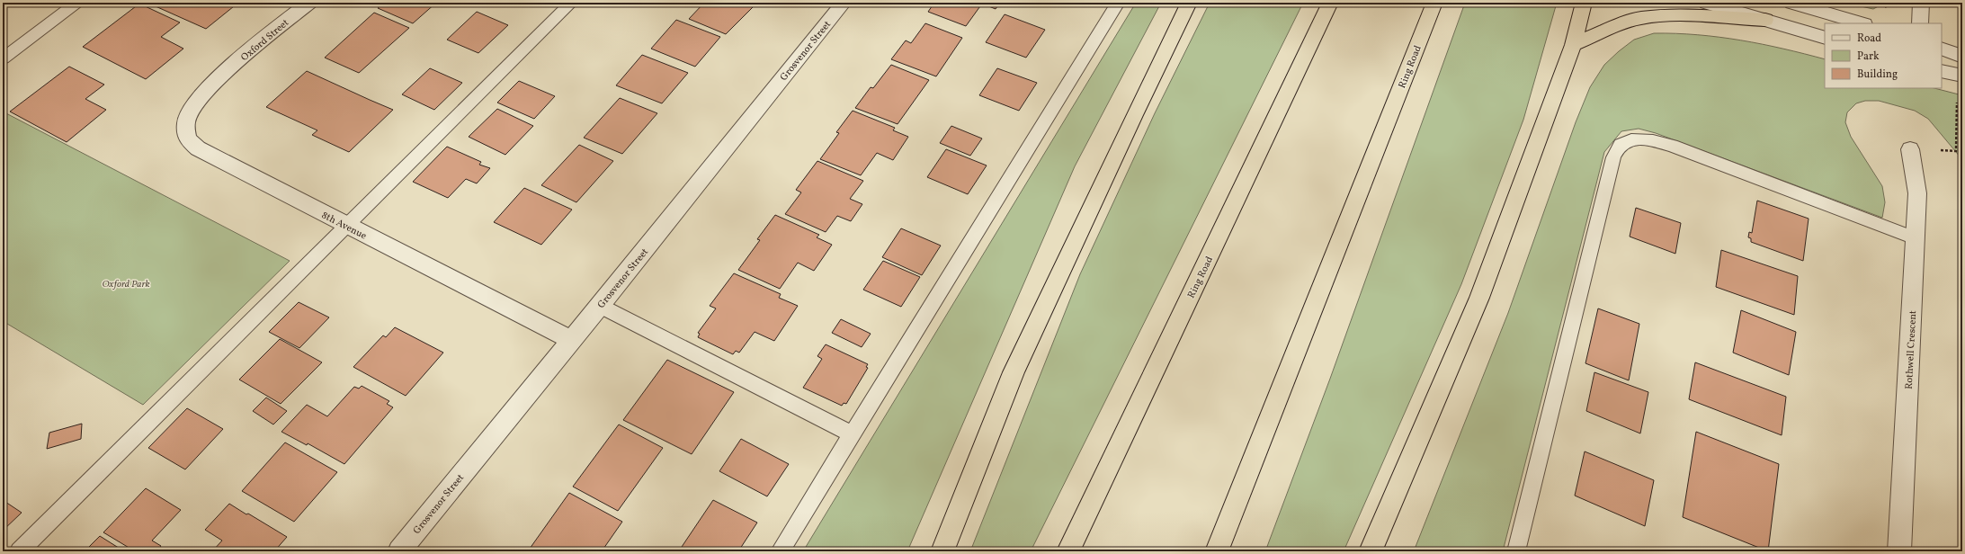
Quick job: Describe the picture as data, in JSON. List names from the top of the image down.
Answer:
{
  "streets": {
    "highway": ["Ring Road"],
    "street": [
      "Oxford Street",
      "Grosvenor Street",
      "8th Avenue",
      "Rothwell Crescent"
    ]
  },
  "crossings": [
    ["Oxford Street", "8th Avenue"],
    ["Grosvenor Street", "8th Avenue"]
  ],
  "parks": ["Oxford Park"],
  "legend": ["Road", "Park", "Building"]
}
